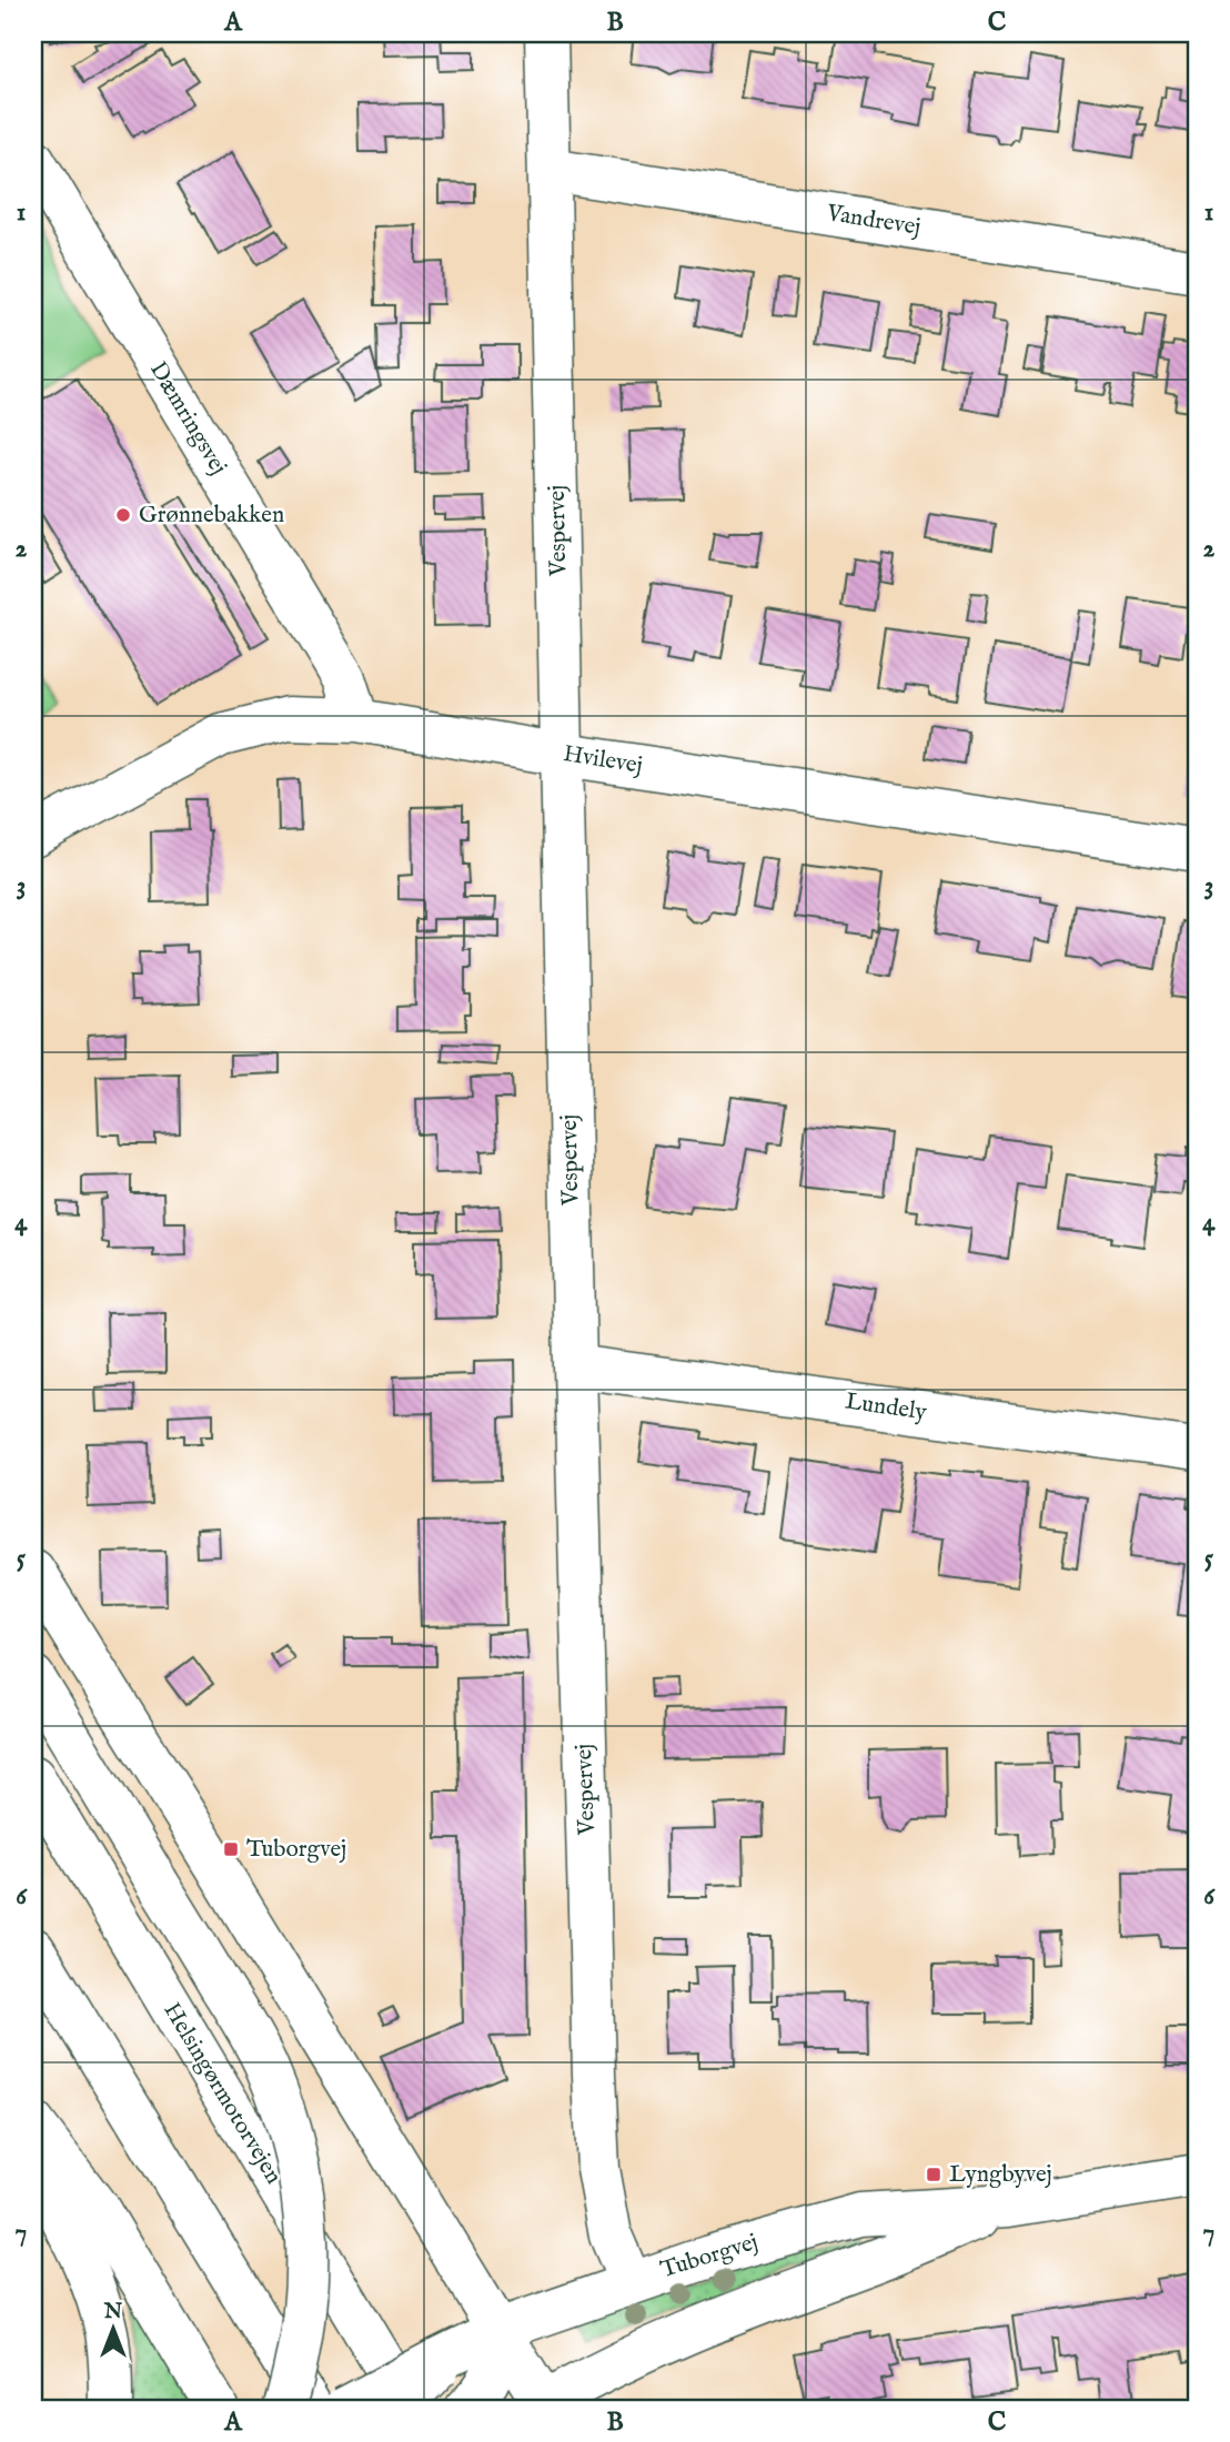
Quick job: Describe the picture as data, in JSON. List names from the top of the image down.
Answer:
{
  "streets": {
    "main road": [
      "Vandrevej",
      "Dæmringsvej",
      "Vespervej",
      "Hvilevej",
      "Lundely",
      "Helsingørmotorvejen",
      "Tuborgvej"
    ]
  },
  "crossings": [
    ["Vandrevej", "Vespervej"],
    ["Dæmringsvej", "Hvilevej"],
    ["Vespervej", "Hvilevej"],
    ["Vespervej", "Lundely"],
    ["Vespervej", "Tuborgvej"]
  ],
  "places": {
    "other": ["Grønnebakken"],
    "transit": ["Tuborgvej", "Lyngbyvej"]
  },
  "north": "top",
  "grid": {
    "columns": ["A", "B", "C"],
    "rows": [
      "1",
      "2",
      "3",
      "4",
      "5",
      "6",
      "7"
    ]
  }
}
